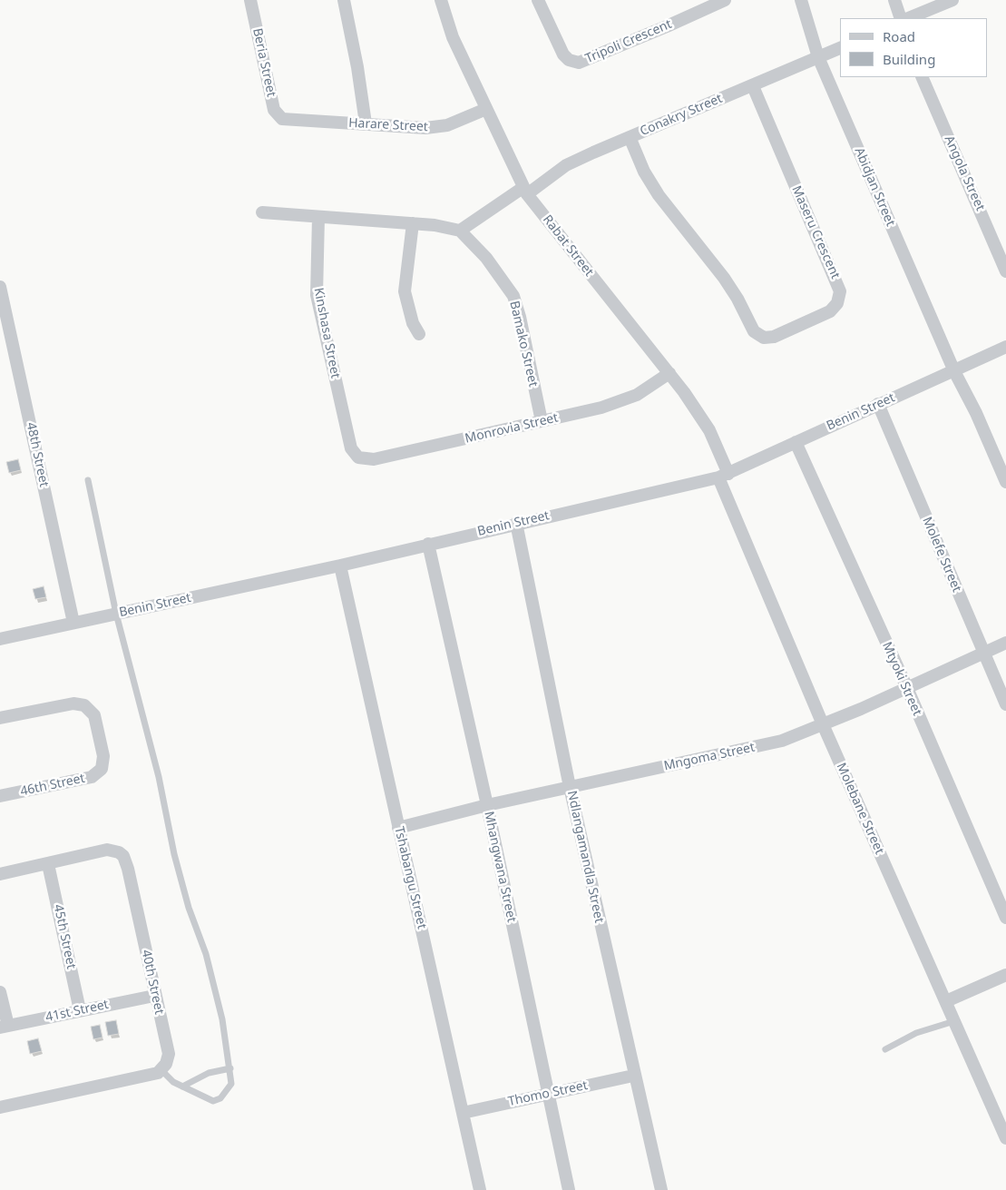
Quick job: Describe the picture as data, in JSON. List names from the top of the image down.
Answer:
{
  "streets": {
    "street": [
      "Tripoli Crescent",
      "Beria Street",
      "Conakry Street",
      "Harare Street",
      "Angola Street",
      "Abidjan Street",
      "Maseru Crescent",
      "Rabat Street",
      "Kinshasa Street",
      "Bamako Street",
      "Benin Street",
      "Monrovia Street",
      "48th Street",
      "Molefe Street",
      "Mtyoki Street",
      "Mngoma Street",
      "46th Street",
      "Molebane Street",
      "Ndlangamandla Street",
      "Mhangwana Street",
      "Tshabangu Street",
      "45th Street",
      "40th Street",
      "41st Street",
      "Thomo Street"
    ]
  },
  "crossings": [
    ["Beria Street", "Harare Street"],
    ["Conakry Street", "Abidjan Street"],
    ["Conakry Street", "Maseru Crescent"],
    ["Conakry Street", "Rabat Street"],
    ["Harare Street", "Rabat Street"],
    ["Abidjan Street", "Benin Street"],
    ["Rabat Street", "Benin Street"],
    ["Rabat Street", "Monrovia Street"],
    ["Rabat Street", "Molebane Street"],
    ["Kinshasa Street", "Monrovia Street"],
    ["Bamako Street", "Monrovia Street"],
    ["Benin Street", "48th Street"],
    ["Benin Street", "Molefe Street"],
    ["Benin Street", "Mtyoki Street"],
    ["Benin Street", "Molebane Street"],
    ["Benin Street", "Ndlangamandla Street"],
    ["Benin Street", "Mhangwana Street"],
    ["Benin Street", "Tshabangu Street"],
    ["Molefe Street", "Mngoma Street"],
    ["Mtyoki Street", "Mngoma Street"],
    ["Mngoma Street", "Molebane Street"],
    ["Mngoma Street", "Ndlangamandla Street"],
    ["Mngoma Street", "Mhangwana Street"],
    ["Mngoma Street", "Tshabangu Street"],
    ["Ndlangamandla Street", "Thomo Street"],
    ["Mhangwana Street", "Thomo Street"],
    ["Tshabangu Street", "Thomo Street"],
    ["45th Street", "40th Street"],
    ["45th Street", "41st Street"],
    ["40th Street", "41st Street"]
  ],
  "legend": ["Road", "Building"]
}
